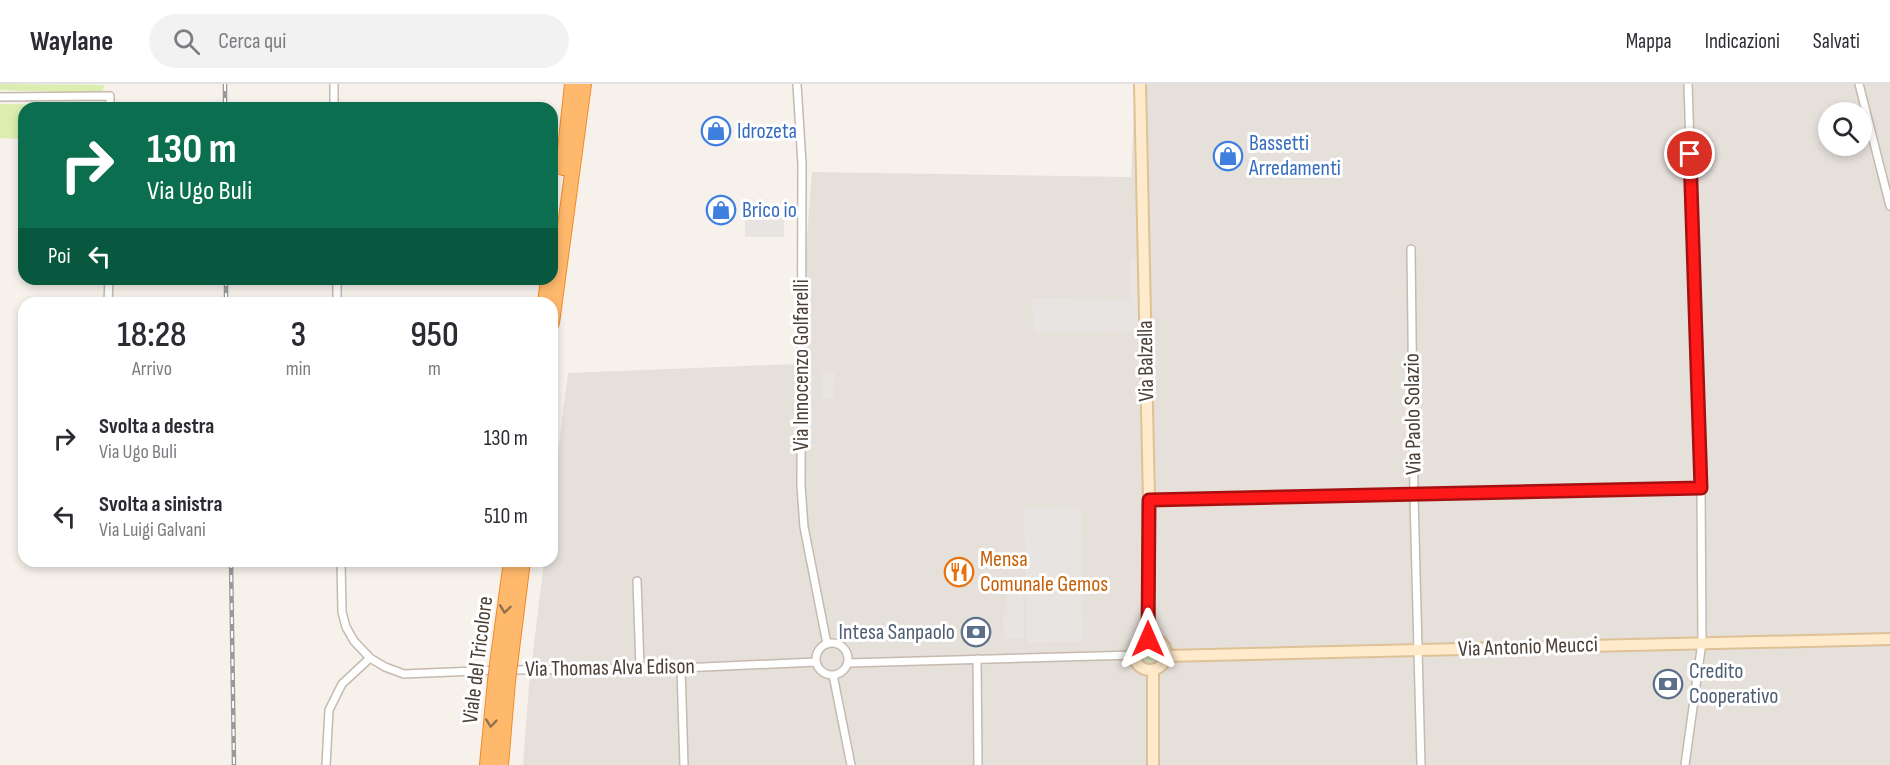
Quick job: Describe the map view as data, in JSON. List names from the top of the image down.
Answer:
{
  "streets": {
    "highway": ["Viale del Tricolore"],
    "street": [
      "Via Balzella",
      "Via Innocenzo Golfarelli",
      "Via Paolo Solazio",
      "Via Antonio Meucci",
      "Via Thomas Alva Edison"
    ]
  },
  "crossings": [
    ["Via Balzella", "Via Antonio Meucci"],
    ["Via Innocenzo Golfarelli", "Via Thomas Alva Edison"],
    ["Via Paolo Solazio", "Via Antonio Meucci"]
  ],
  "places": {
    "shop": ["Idrozeta", "Bassetti Arredamenti", "Brico io"],
    "restaurant": ["Mensa Comunale Gemos"],
    "bank": ["Intesa Sanpaolo", "Credito Cooperativo"]
  },
  "page": {
    "header": "Waylane",
    "search": "Cerca qui",
    "nav": ["Mappa", "Indicazioni", "Salvati"],
    "turn": ["130 m", "Via Ugo Buli"],
    "then": "Poi",
    "eta": [
      "18:28",
      "Arrivo",
      "3",
      "min",
      "950",
      "m"
    ],
    "list": [
      {
        "name": "Svolta a destra",
        "note": "Via Ugo Buli",
        "value": "130 m"
      },
      {
        "name": "Svolta a sinistra",
        "note": "Via Luigi Galvani",
        "value": "510 m"
      }
    ]
  }
}
